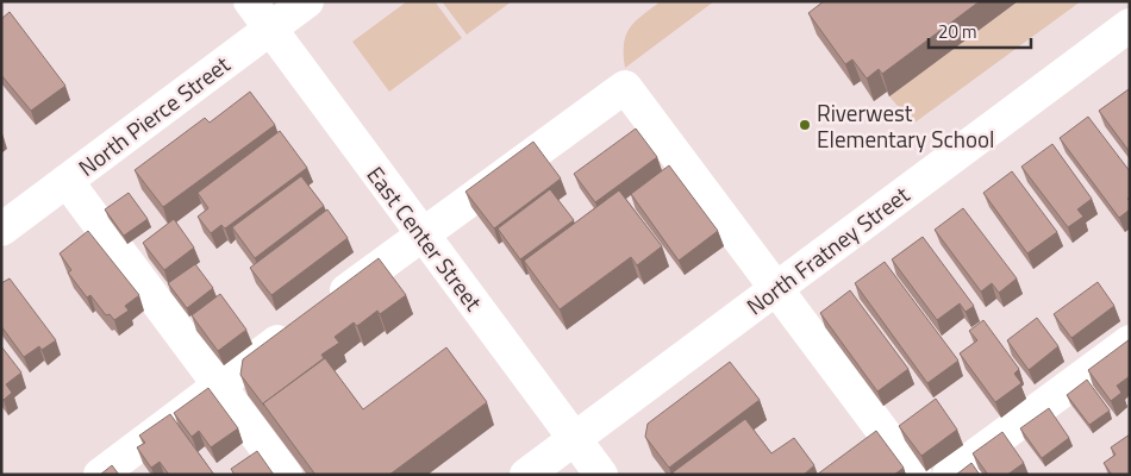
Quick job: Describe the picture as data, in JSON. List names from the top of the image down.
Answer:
{
  "streets": {
    "street": ["North Pierce Street", "East Center Street", "North Fratney Street"]
  },
  "crossings": [
    ["North Pierce Street", "East Center Street"],
    ["East Center Street", "North Fratney Street"]
  ],
  "places": ["Riverwest Elementary School"],
  "scale_bar": "20 m"
}
